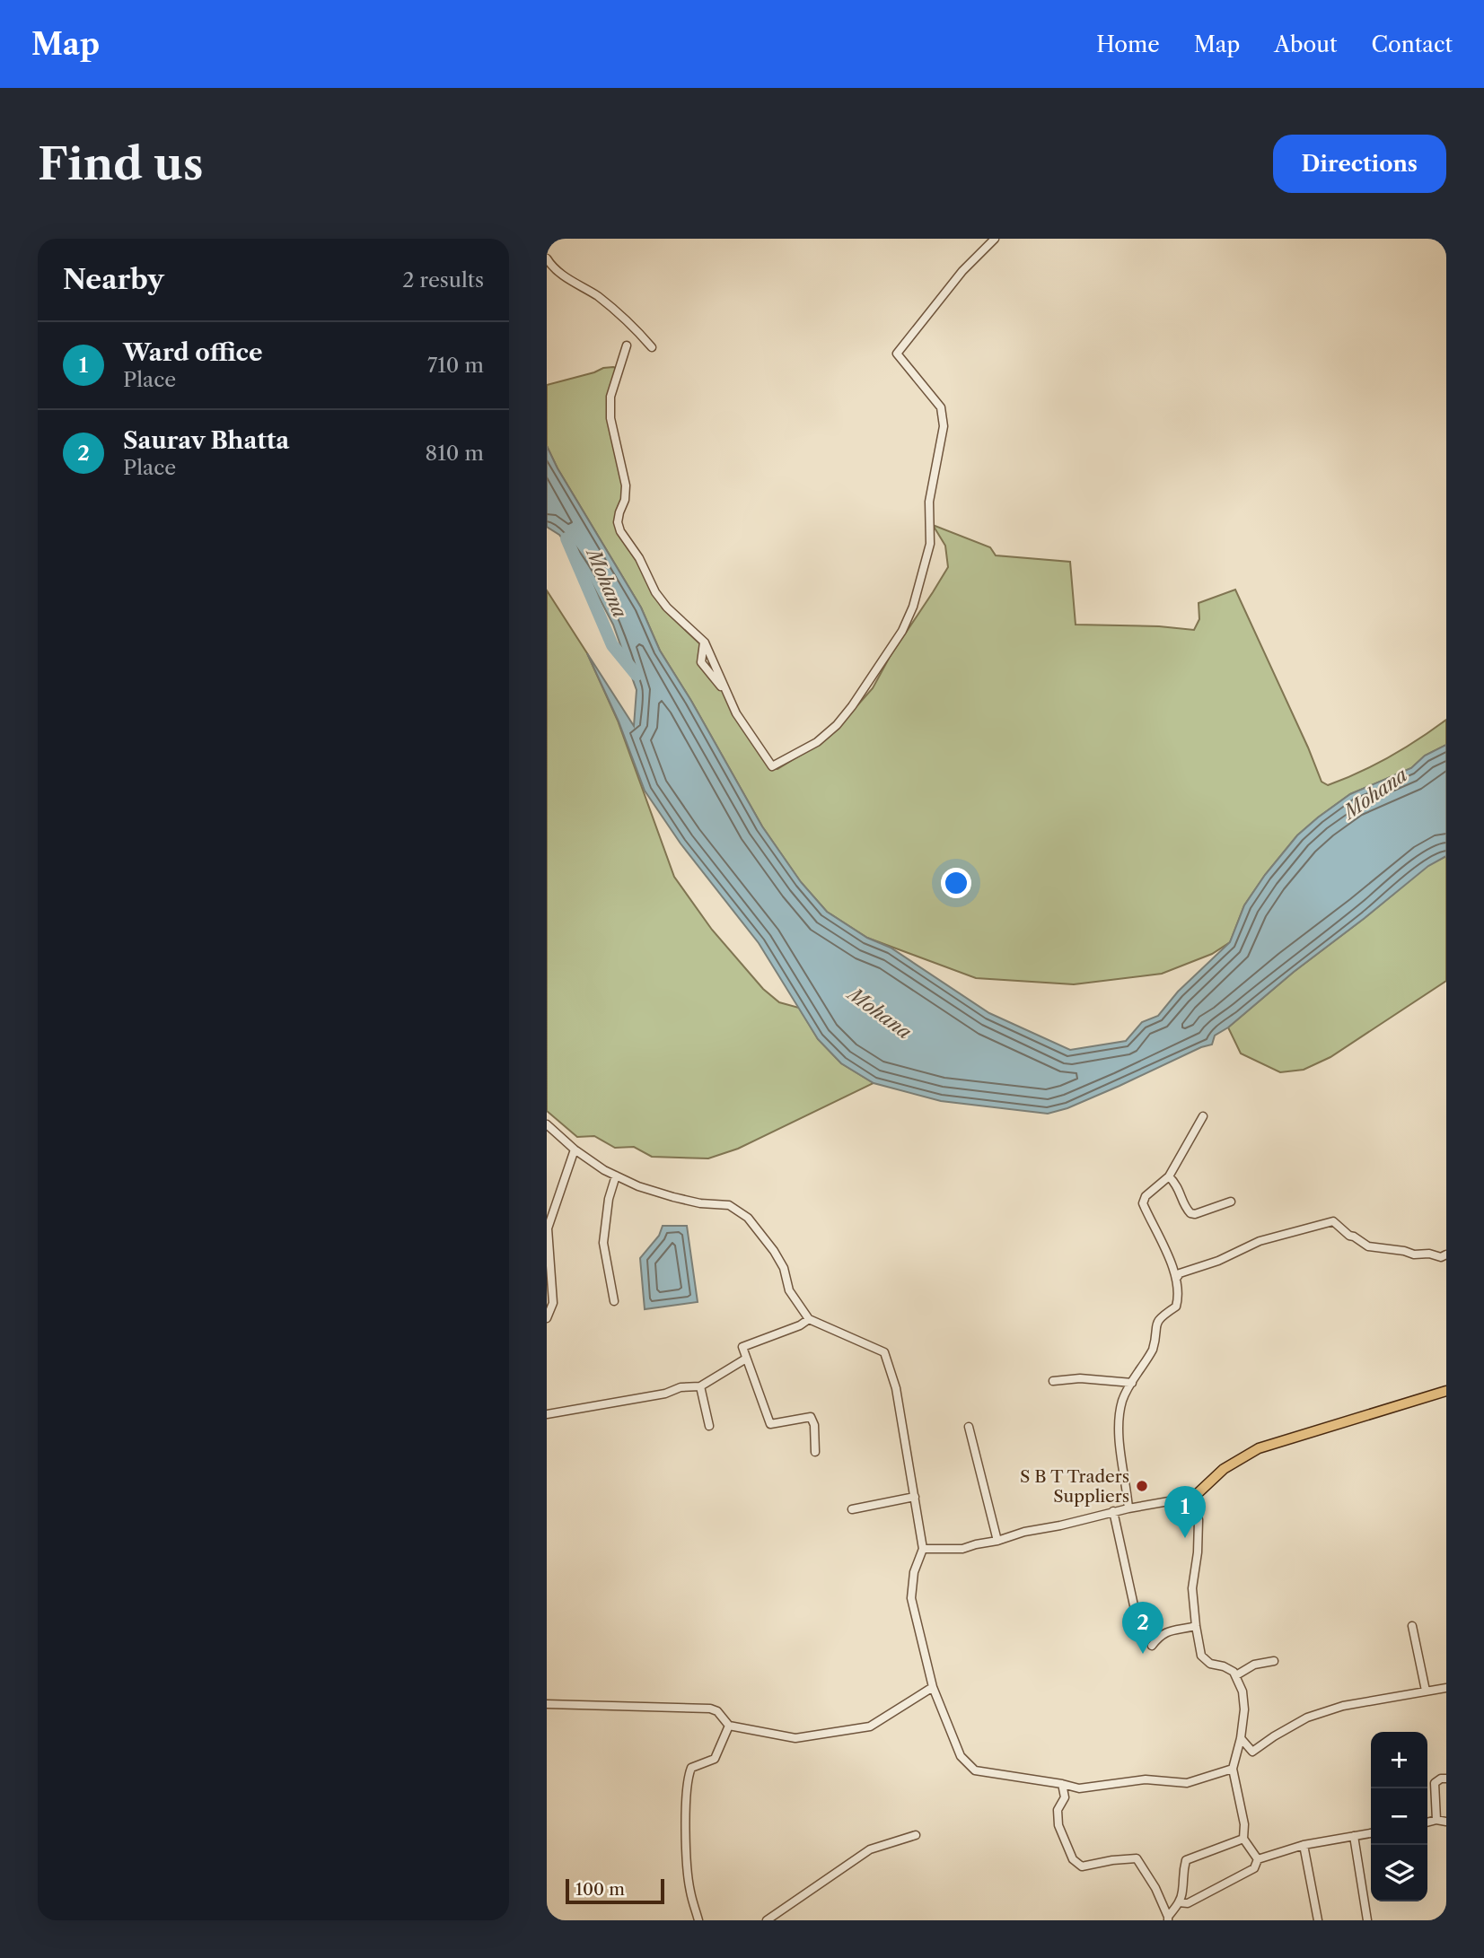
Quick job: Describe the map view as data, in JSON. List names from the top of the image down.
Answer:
{
  "water": ["Mohana"],
  "places": ["S B T Traders Suppliers"],
  "scale_bar": "100 m",
  "page": {
    "header": "Map",
    "nav": [
      "Home",
      "Map",
      "About",
      "Contact"
    ],
    "buttons": "Directions",
    "title": "Find us",
    "heading": ["Nearby", "2 results"],
    "list": [
      {
        "mark": "1",
        "name": "Ward office",
        "note": "Place",
        "value": "710 m"
      },
      {
        "mark": "2",
        "name": "Saurav Bhatta",
        "note": "Place",
        "value": "810 m"
      }
    ],
    "pins": ["1", "2"],
    "map_buttons": ["+", "−"],
    "scale": "100 m"
  }
}
